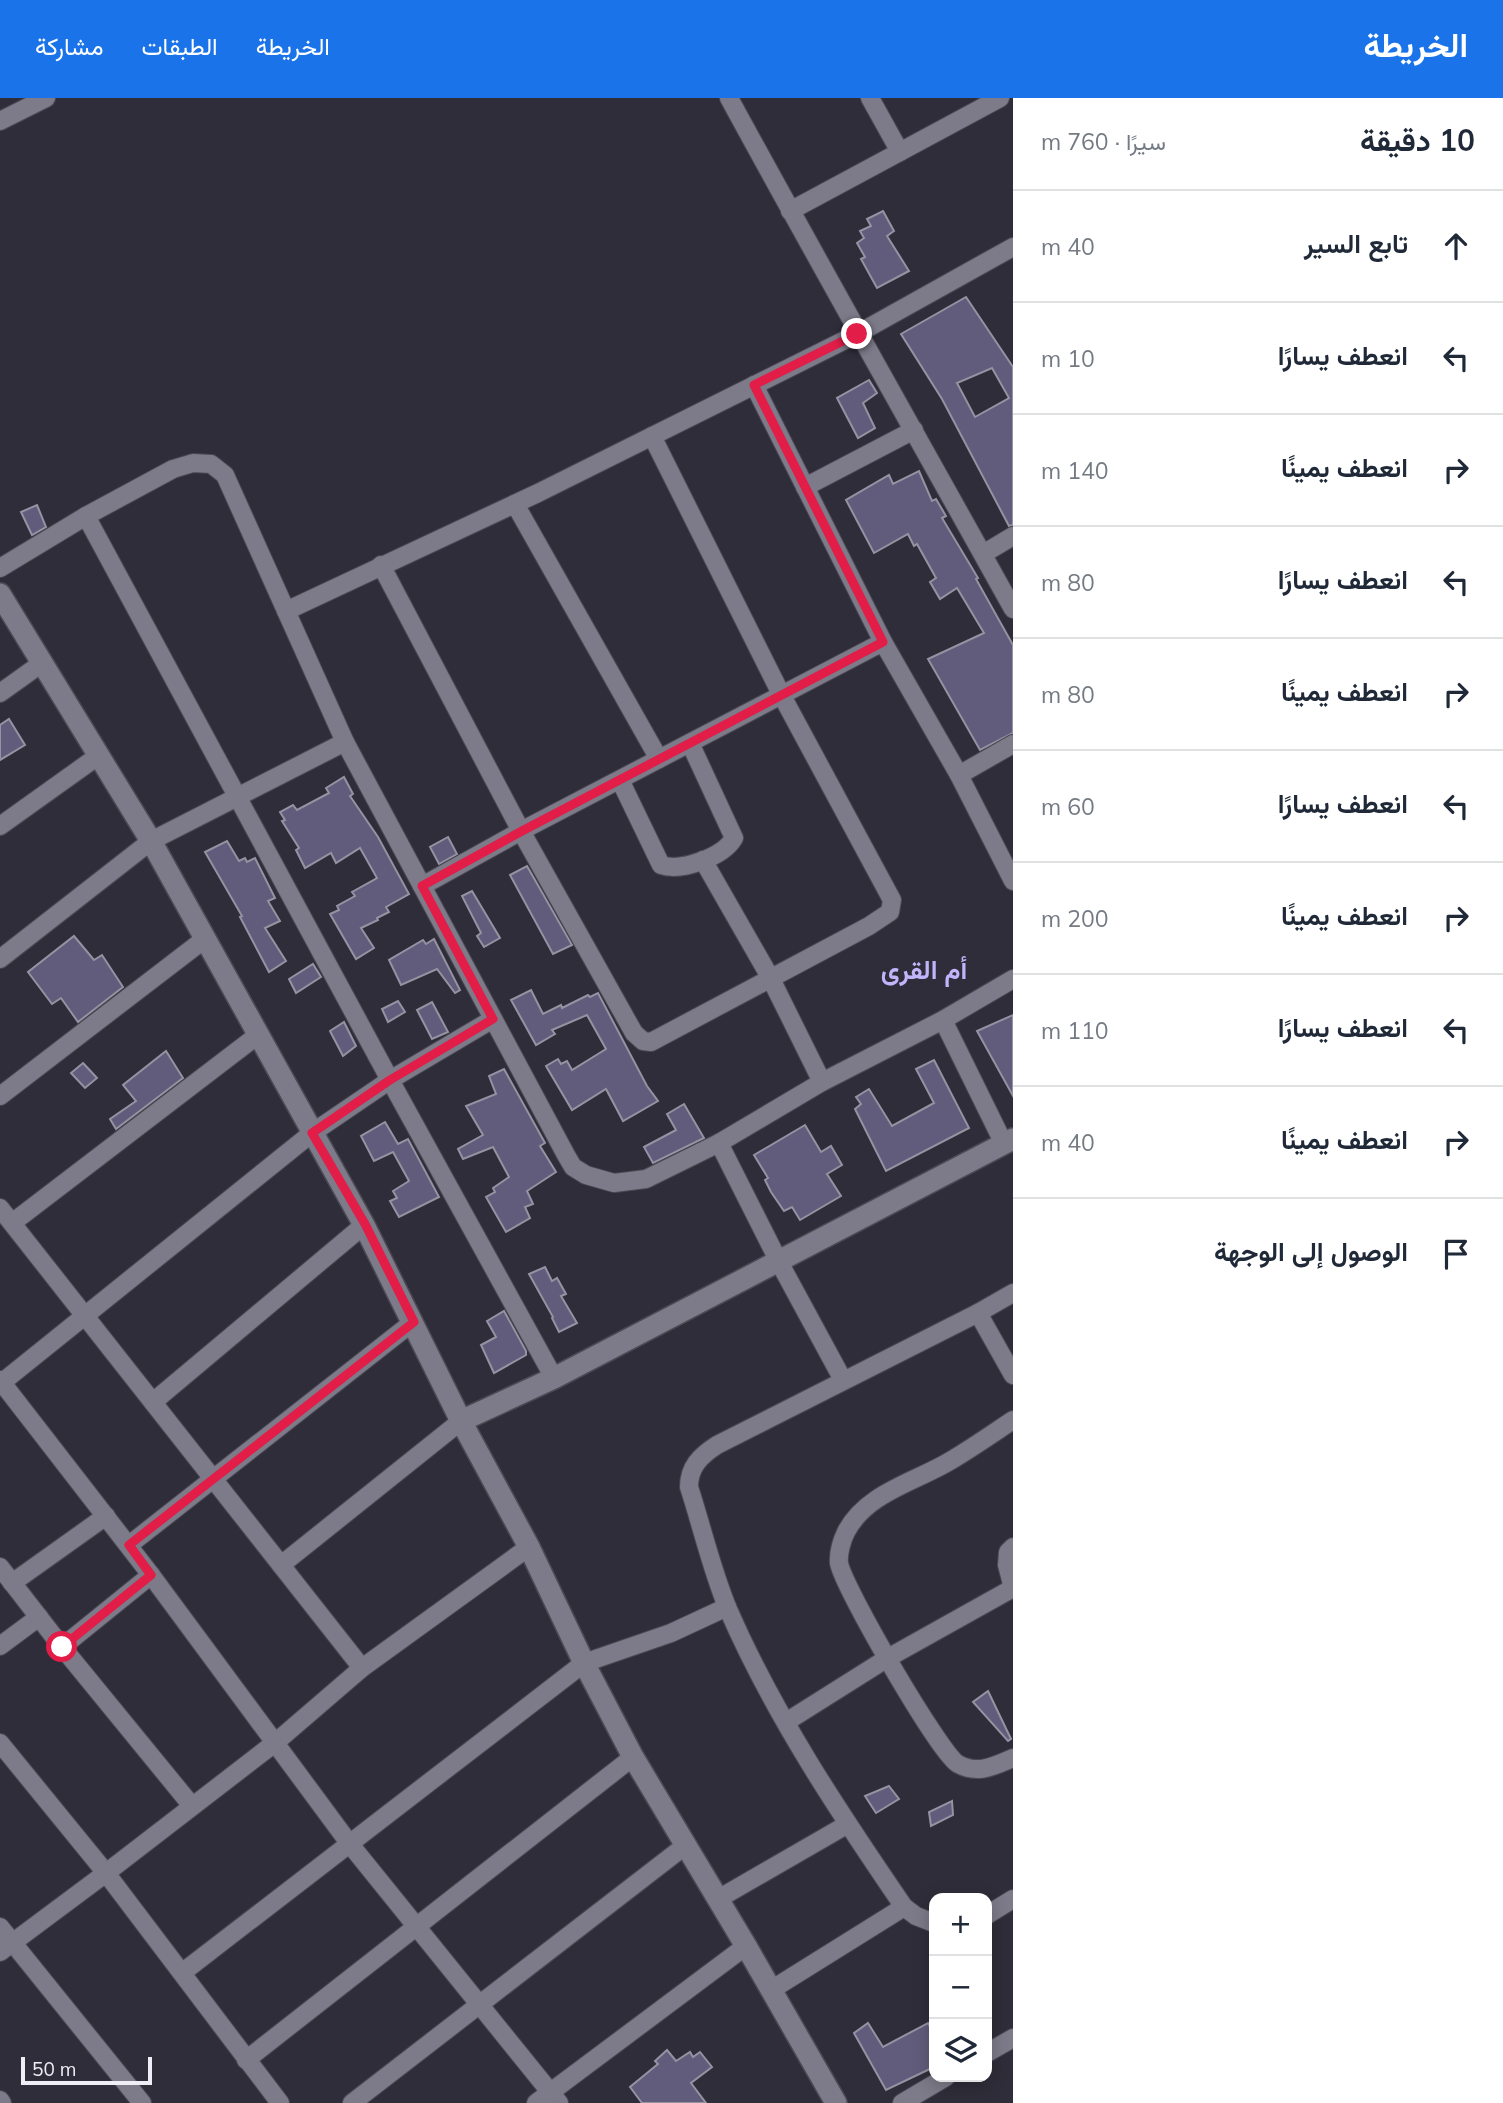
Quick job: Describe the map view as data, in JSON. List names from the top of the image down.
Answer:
{
  "districts": ["أم القرى"],
  "scale_bar": "50 m",
  "page": {
    "header": "الخريطة",
    "nav": ["الخريطة", "الطبقات", "مشاركة"],
    "heading": ["10 دقيقة", "سيرًا · 760 m"],
    "list": [
      ["تابع السير", "40 m"],
      ["انعطف يسارًا", "10 m"],
      ["انعطف يمينًا", "140 m"],
      ["انعطف يسارًا", "80 m"],
      ["انعطف يمينًا", "80 m"],
      ["انعطف يسارًا", "60 m"],
      ["انعطف يمينًا", "200 m"],
      ["انعطف يسارًا", "110 m"],
      ["انعطف يمينًا", "40 m"],
      "الوصول إلى الوجهة"
    ],
    "map_buttons": ["+", "−"],
    "scale": "50 m"
  }
}
